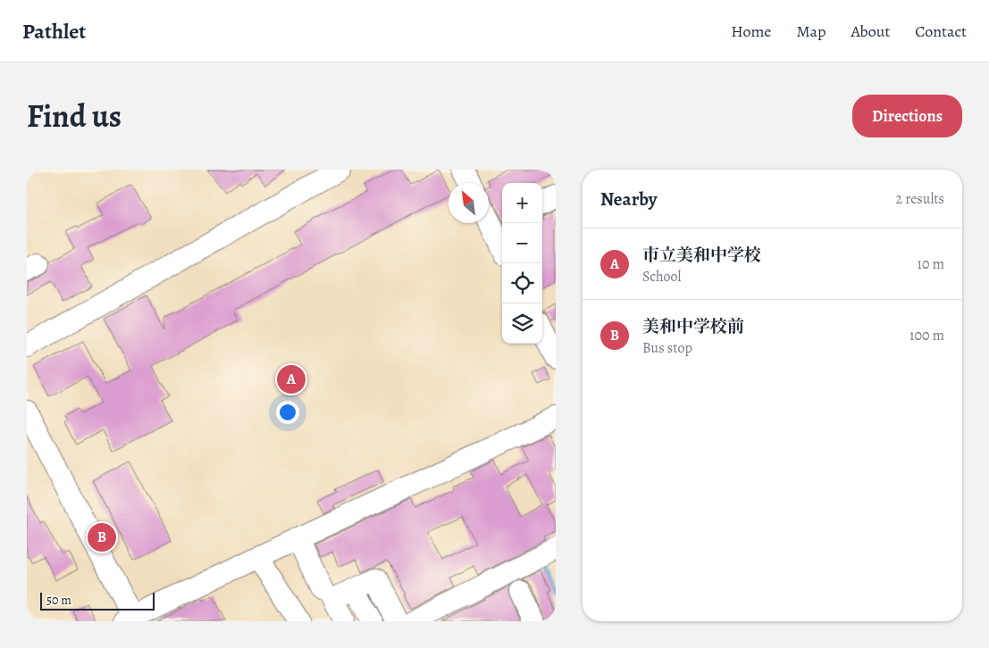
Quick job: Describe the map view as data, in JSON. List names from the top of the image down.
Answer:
{
  "scale_bar": "50 m",
  "north": "top left",
  "page": {
    "header": "Pathlet",
    "nav": [
      "Home",
      "Map",
      "About",
      "Contact"
    ],
    "title": "Find us",
    "buttons": "Directions",
    "heading": ["Nearby", "2 results"],
    "map_buttons": ["+", "−"],
    "list": [
      {
        "mark": "A",
        "name": "市立美和中学校",
        "note": "School",
        "value": "10 m"
      },
      {
        "mark": "B",
        "name": "美和中学校前",
        "note": "Bus stop",
        "value": "100 m"
      }
    ],
    "pins": ["A", "B"],
    "scale": "50 m"
  }
}
